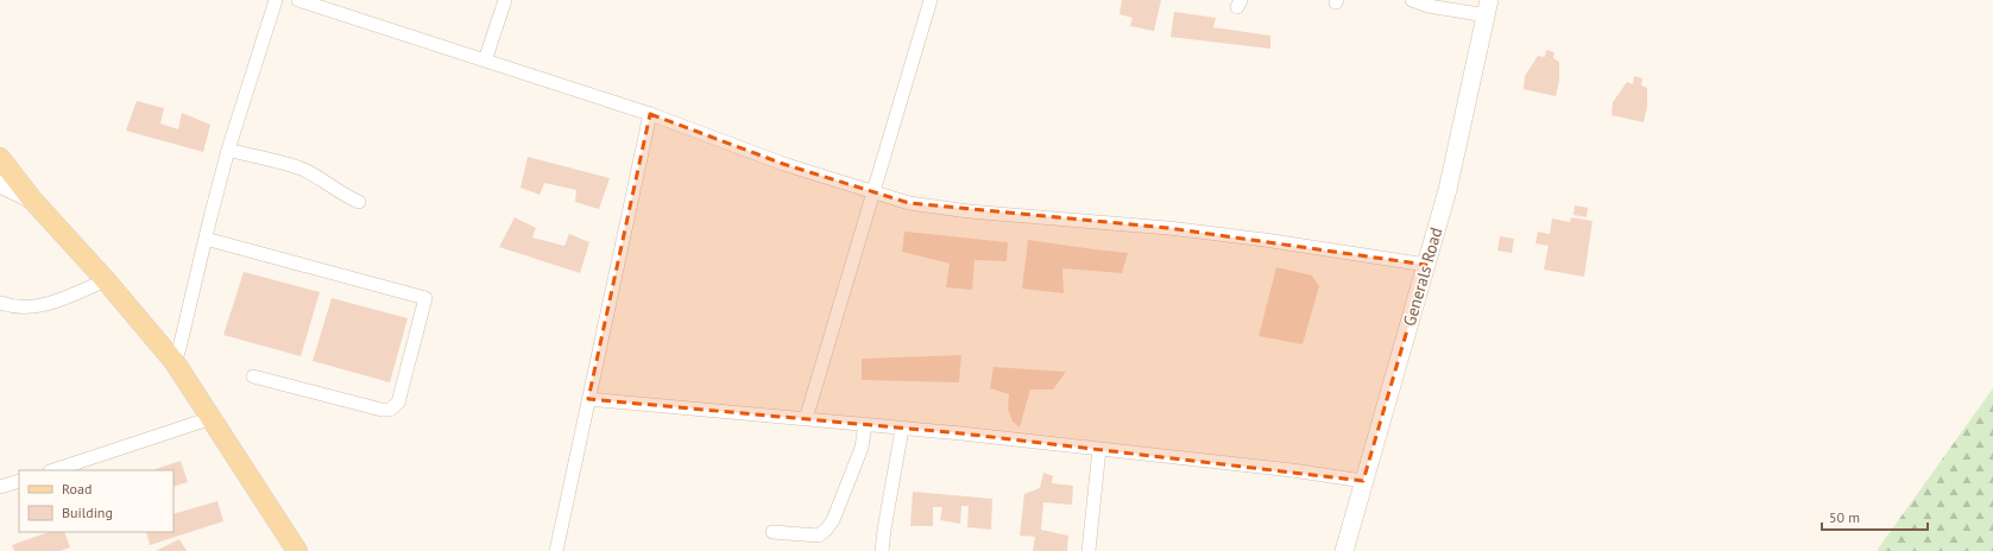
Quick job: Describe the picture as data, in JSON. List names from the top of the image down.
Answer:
{
  "streets": {
    "street": ["Generals Road"]
  },
  "legend": ["Road", "Building"],
  "scale_bar": "50 m"
}
